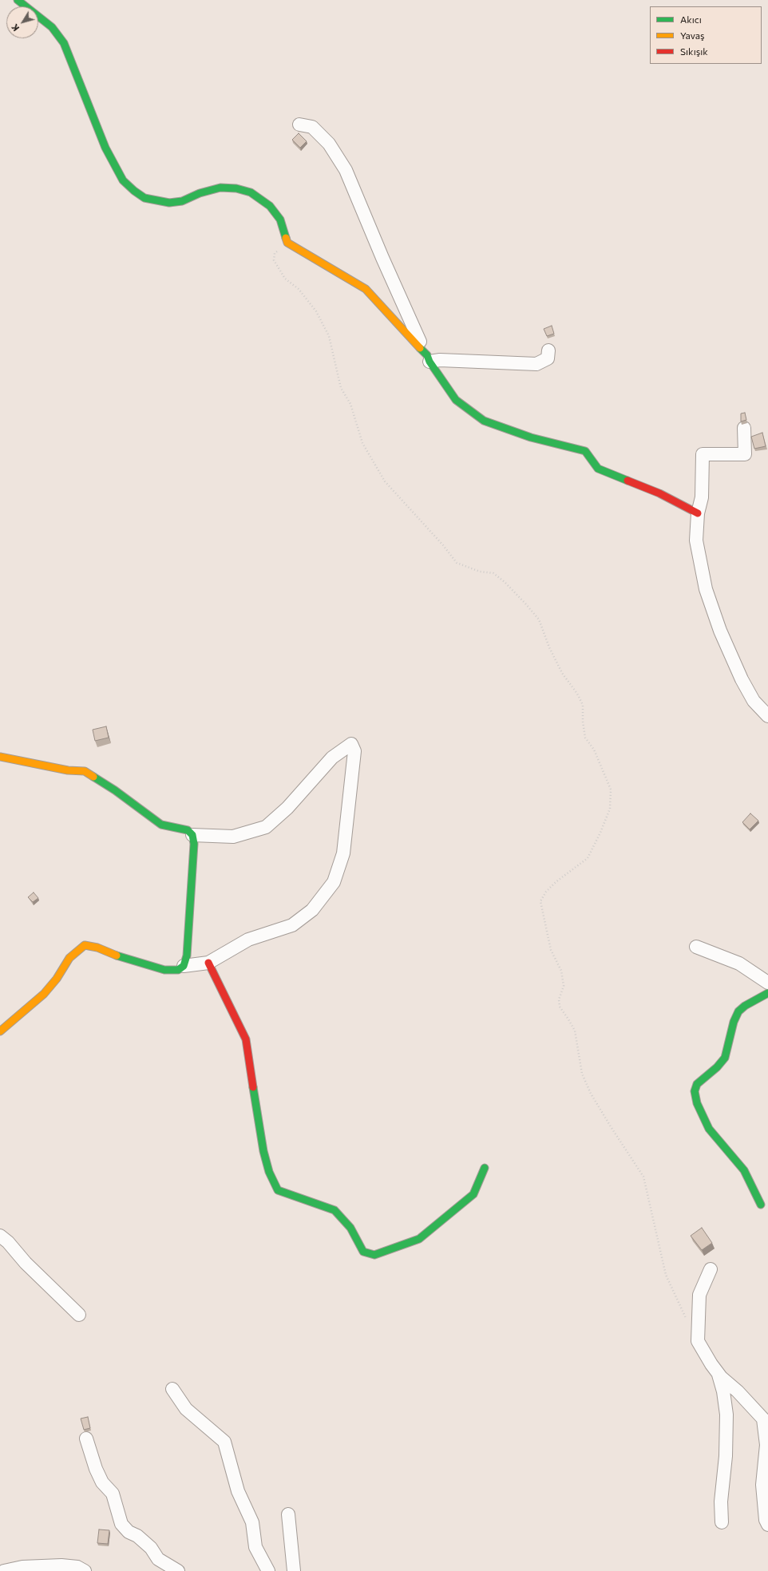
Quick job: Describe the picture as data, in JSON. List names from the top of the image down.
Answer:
{
  "legend": ["Akıcı", "Yavaş", "Sıkışık"],
  "north": "bottom left"
}
